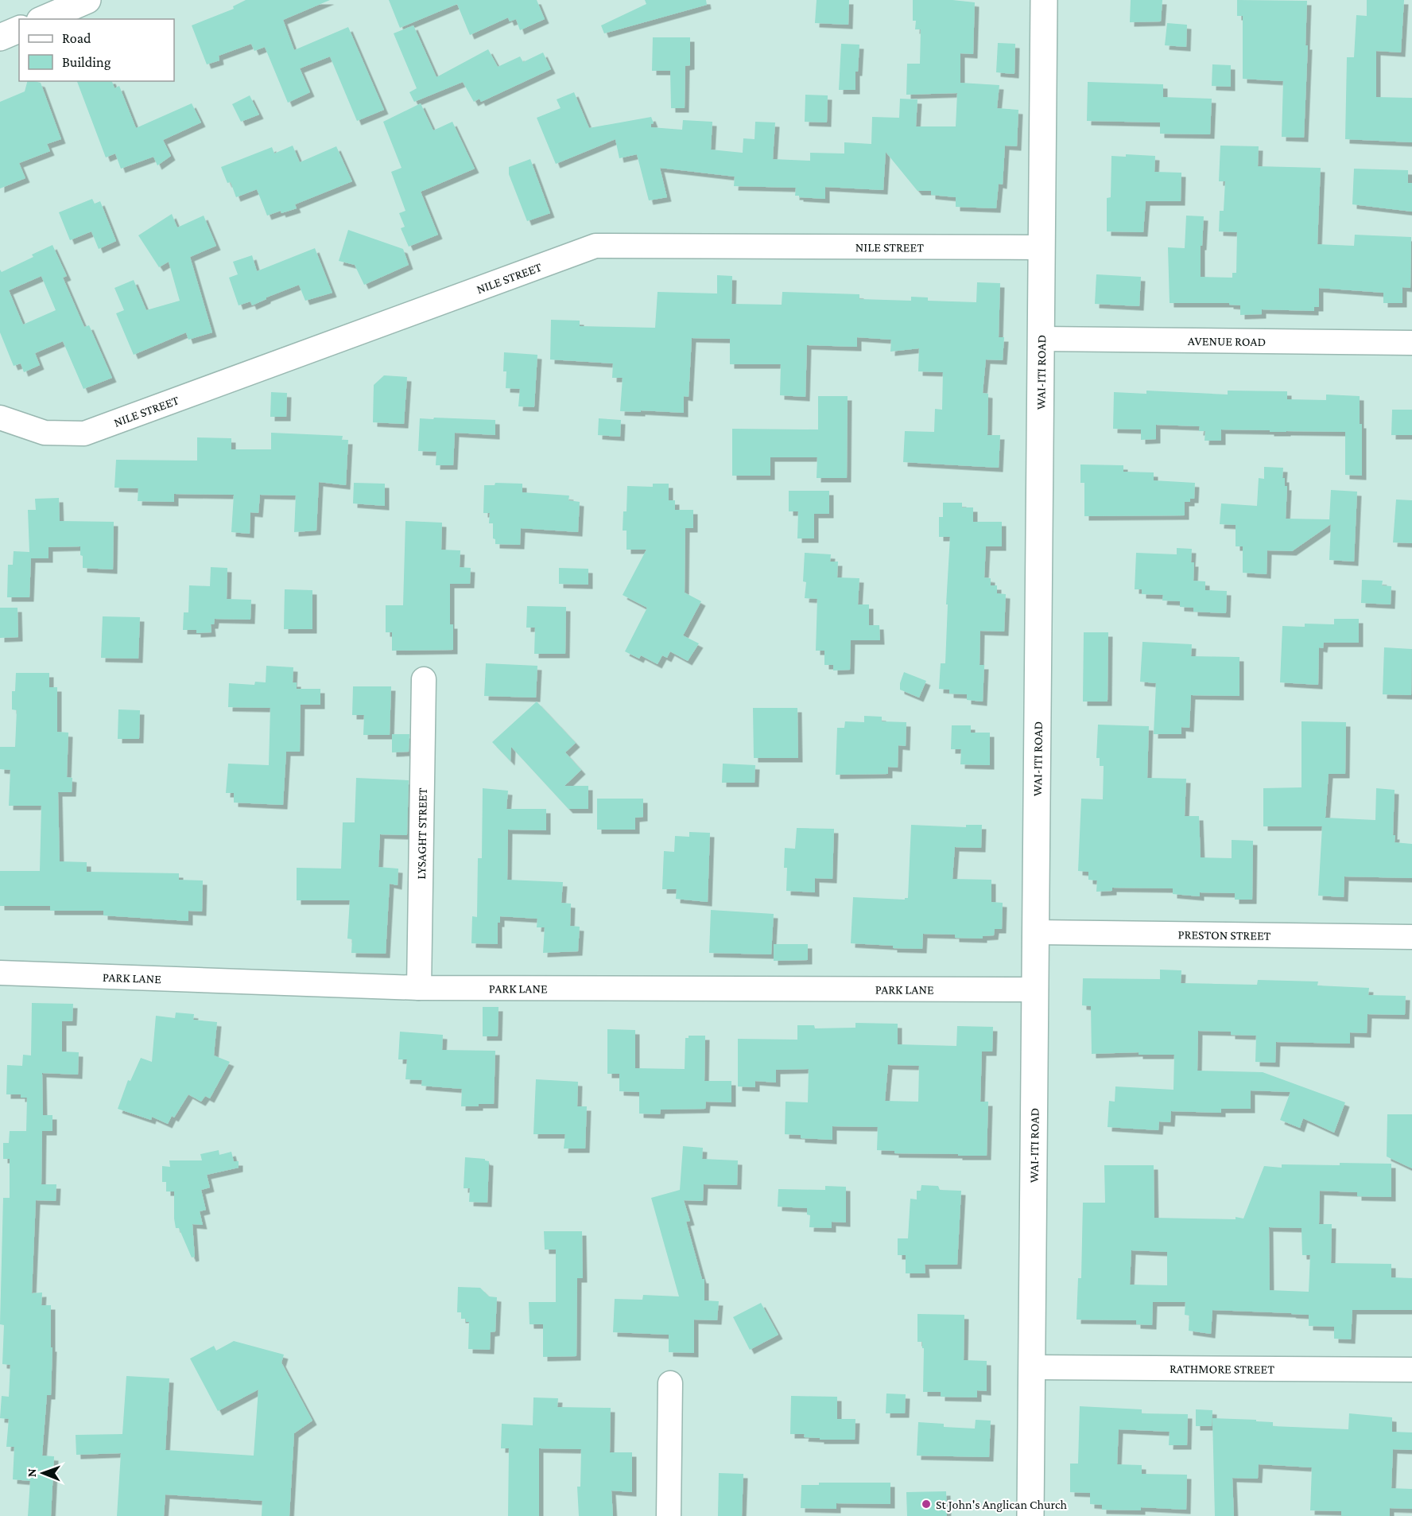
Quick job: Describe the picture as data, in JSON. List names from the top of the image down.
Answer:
{
  "streets": {
    "main road": ["WAI-ITI ROAD"],
    "street": [
      "NILE STREET",
      "AVENUE ROAD",
      "LYSAGHT STREET",
      "PRESTON STREET",
      "PARK LANE",
      "RATHMORE STREET"
    ]
  },
  "crossings": [
    ["NILE STREET", "WAI-ITI ROAD"],
    ["AVENUE ROAD", "WAI-ITI ROAD"],
    ["WAI-ITI ROAD", "PRESTON STREET"],
    ["WAI-ITI ROAD", "PARK LANE"],
    ["WAI-ITI ROAD", "RATHMORE STREET"],
    ["LYSAGHT STREET", "PARK LANE"]
  ],
  "places": ["St John's Anglican Church"],
  "legend": ["Road", "Building"],
  "north": "left"
}
